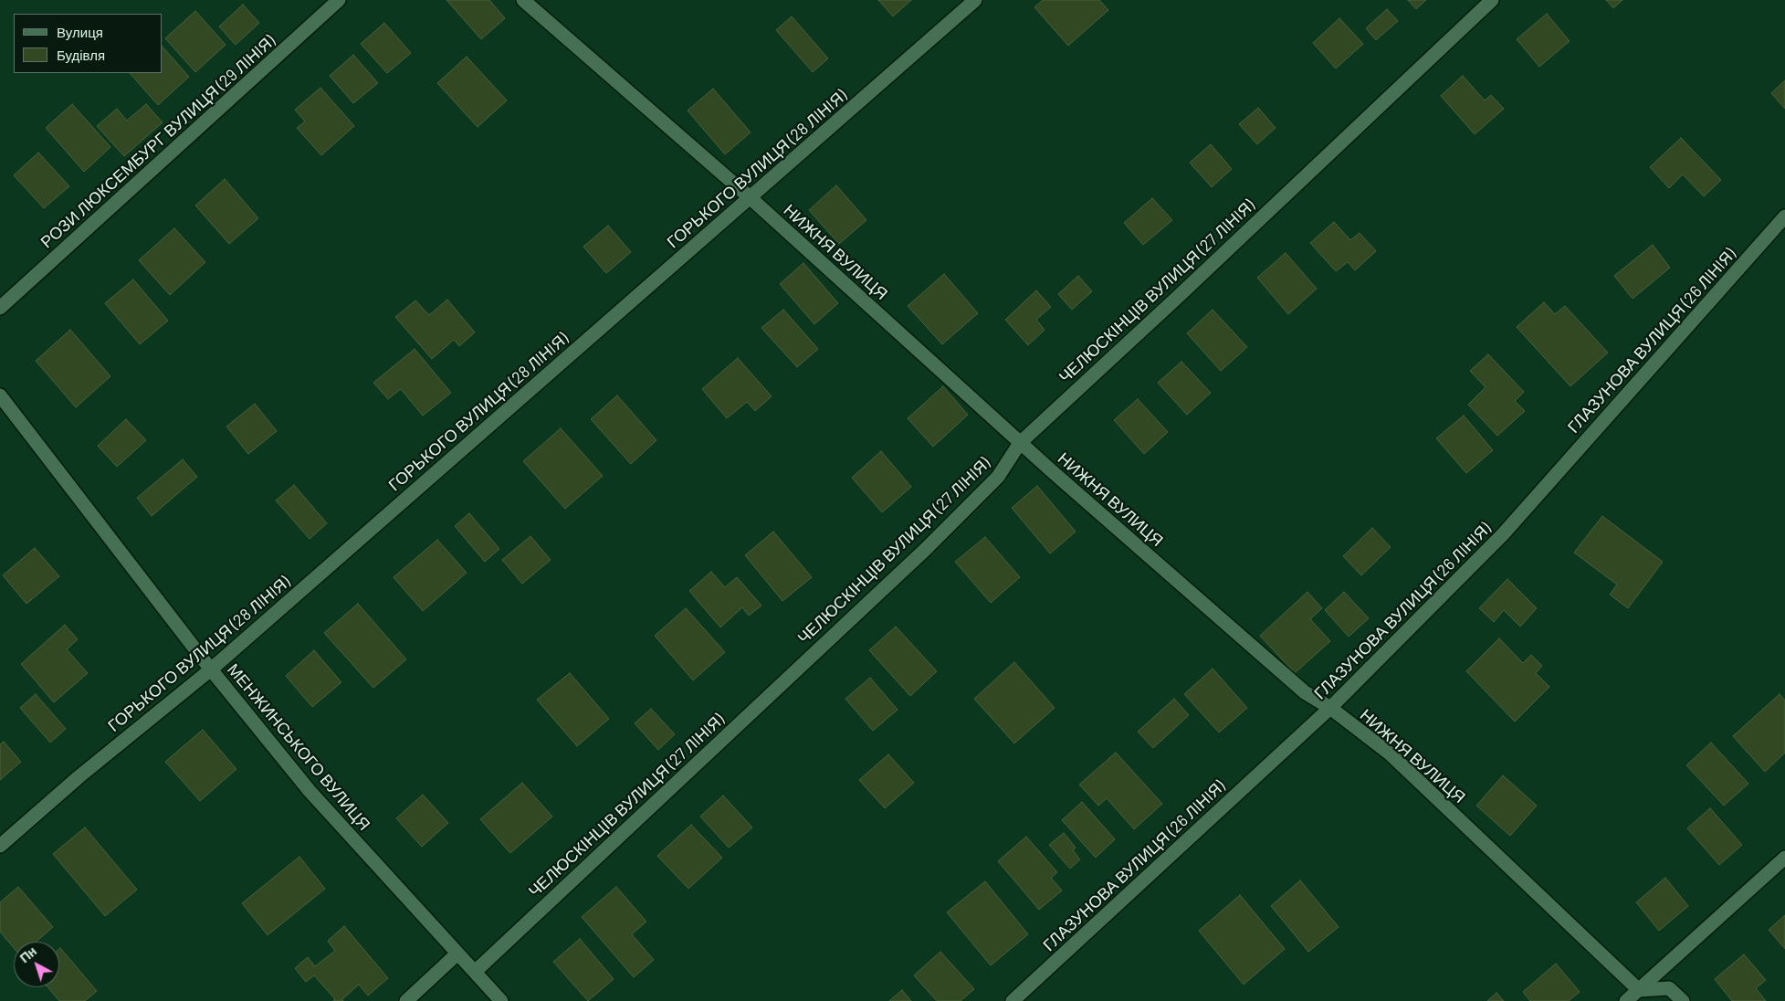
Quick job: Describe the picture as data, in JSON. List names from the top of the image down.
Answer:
{
  "streets": {
    "street": [
      "РОЗИ ЛЮКСЕМБУРГ ВУЛИЦЯ (29 ЛIНIЯ)",
      "ГОРЬКОГО ВУЛИЦЯ (28 ЛIНIЯ)",
      "НИЖНЯ ВУЛИЦЯ",
      "ЧЕЛЮСКІНЦІВ ВУЛИЦЯ (27 ЛIНIЯ)",
      "ГЛАЗУНОВА ВУЛИЦЯ (26 ЛIНIЯ)",
      "МЕНЖИНСЬКОГО ВУЛИЦЯ"
    ]
  },
  "crossings": [
    ["ГОРЬКОГО ВУЛИЦЯ (28 ЛIНIЯ)", "НИЖНЯ ВУЛИЦЯ"],
    ["ГОРЬКОГО ВУЛИЦЯ (28 ЛIНIЯ)", "МЕНЖИНСЬКОГО ВУЛИЦЯ"],
    ["НИЖНЯ ВУЛИЦЯ", "ЧЕЛЮСКІНЦІВ ВУЛИЦЯ (27 ЛIНIЯ)"],
    ["НИЖНЯ ВУЛИЦЯ", "ГЛАЗУНОВА ВУЛИЦЯ (26 ЛIНIЯ)"],
    ["ЧЕЛЮСКІНЦІВ ВУЛИЦЯ (27 ЛIНIЯ)", "МЕНЖИНСЬКОГО ВУЛИЦЯ"]
  ],
  "legend": ["Вулиця", "Будівля"],
  "north": "top left"
}
